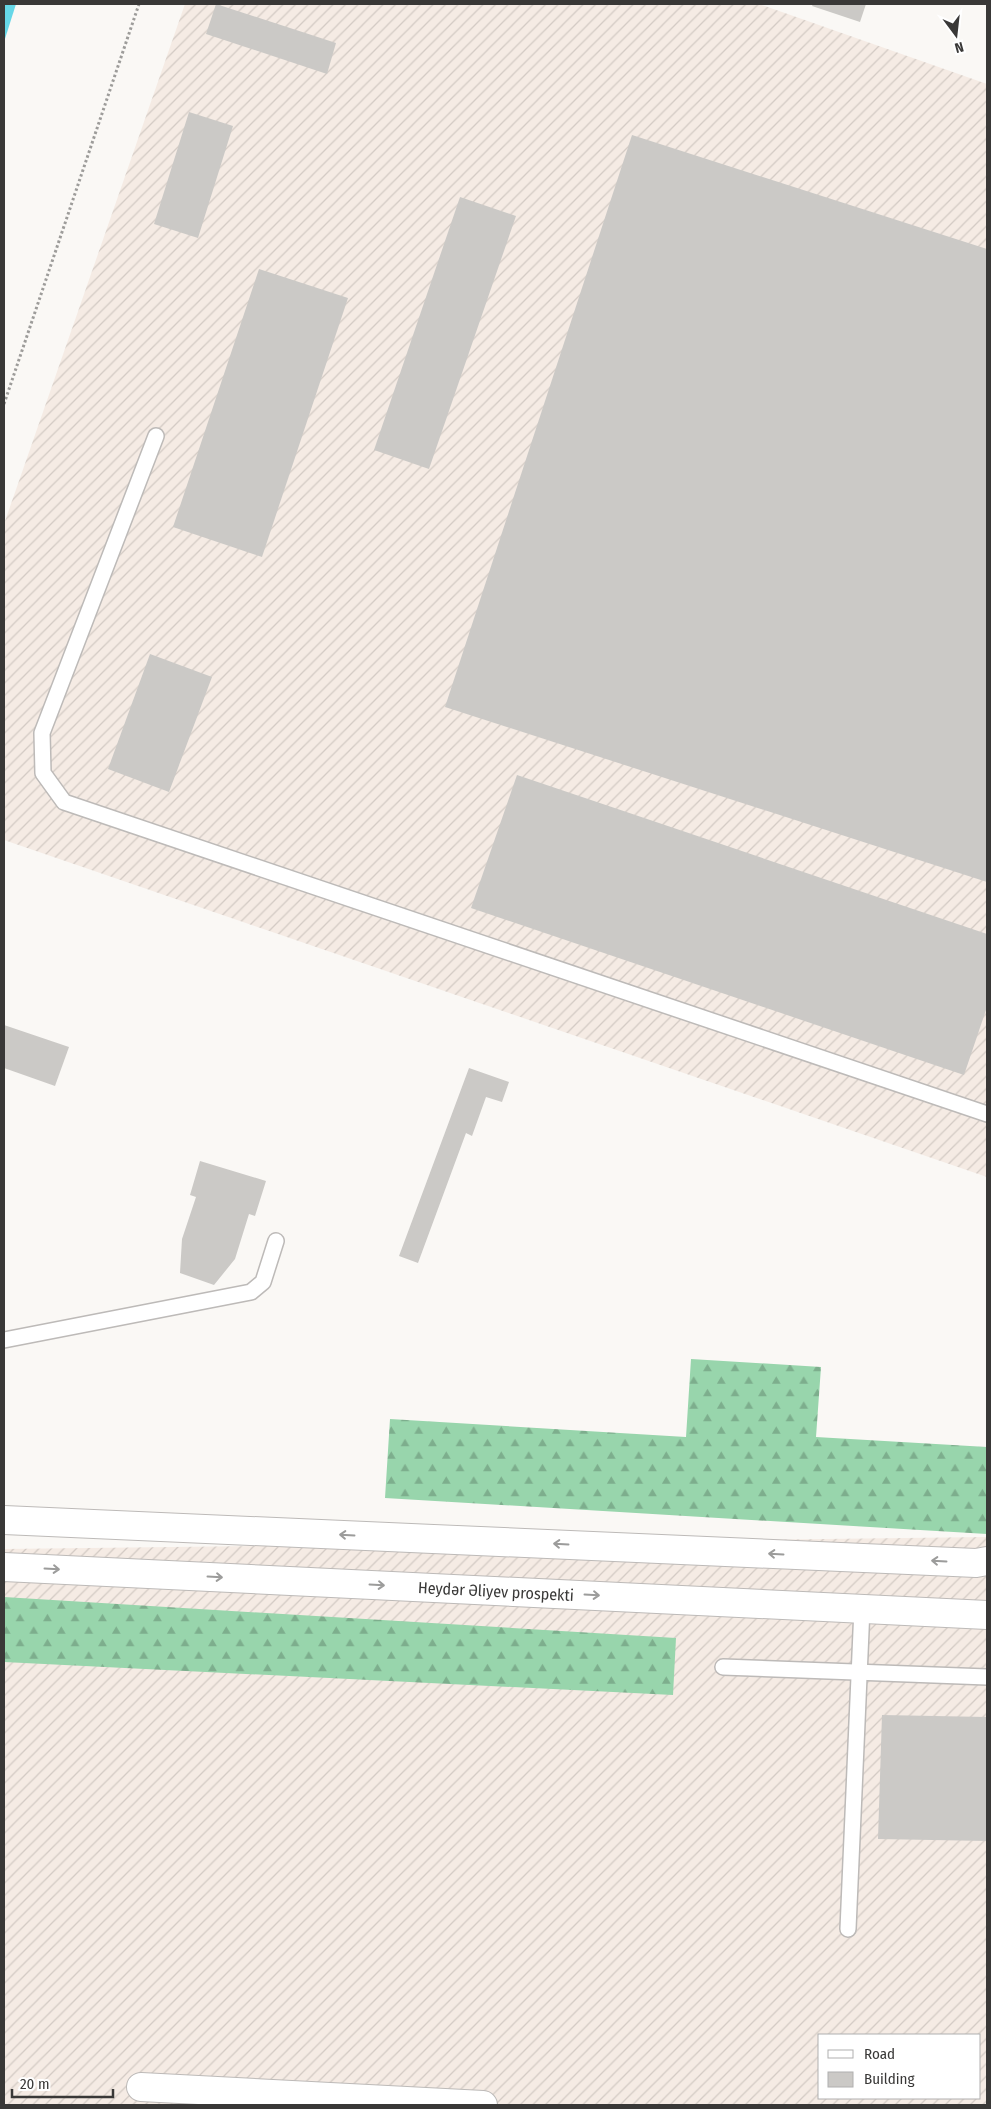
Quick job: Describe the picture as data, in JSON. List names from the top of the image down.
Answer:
{
  "streets": {
    "main road": ["Heydər Əliyev prospekti"]
  },
  "legend": ["Road", "Building"],
  "scale_bar": "20 m",
  "north": "bottom"
}
